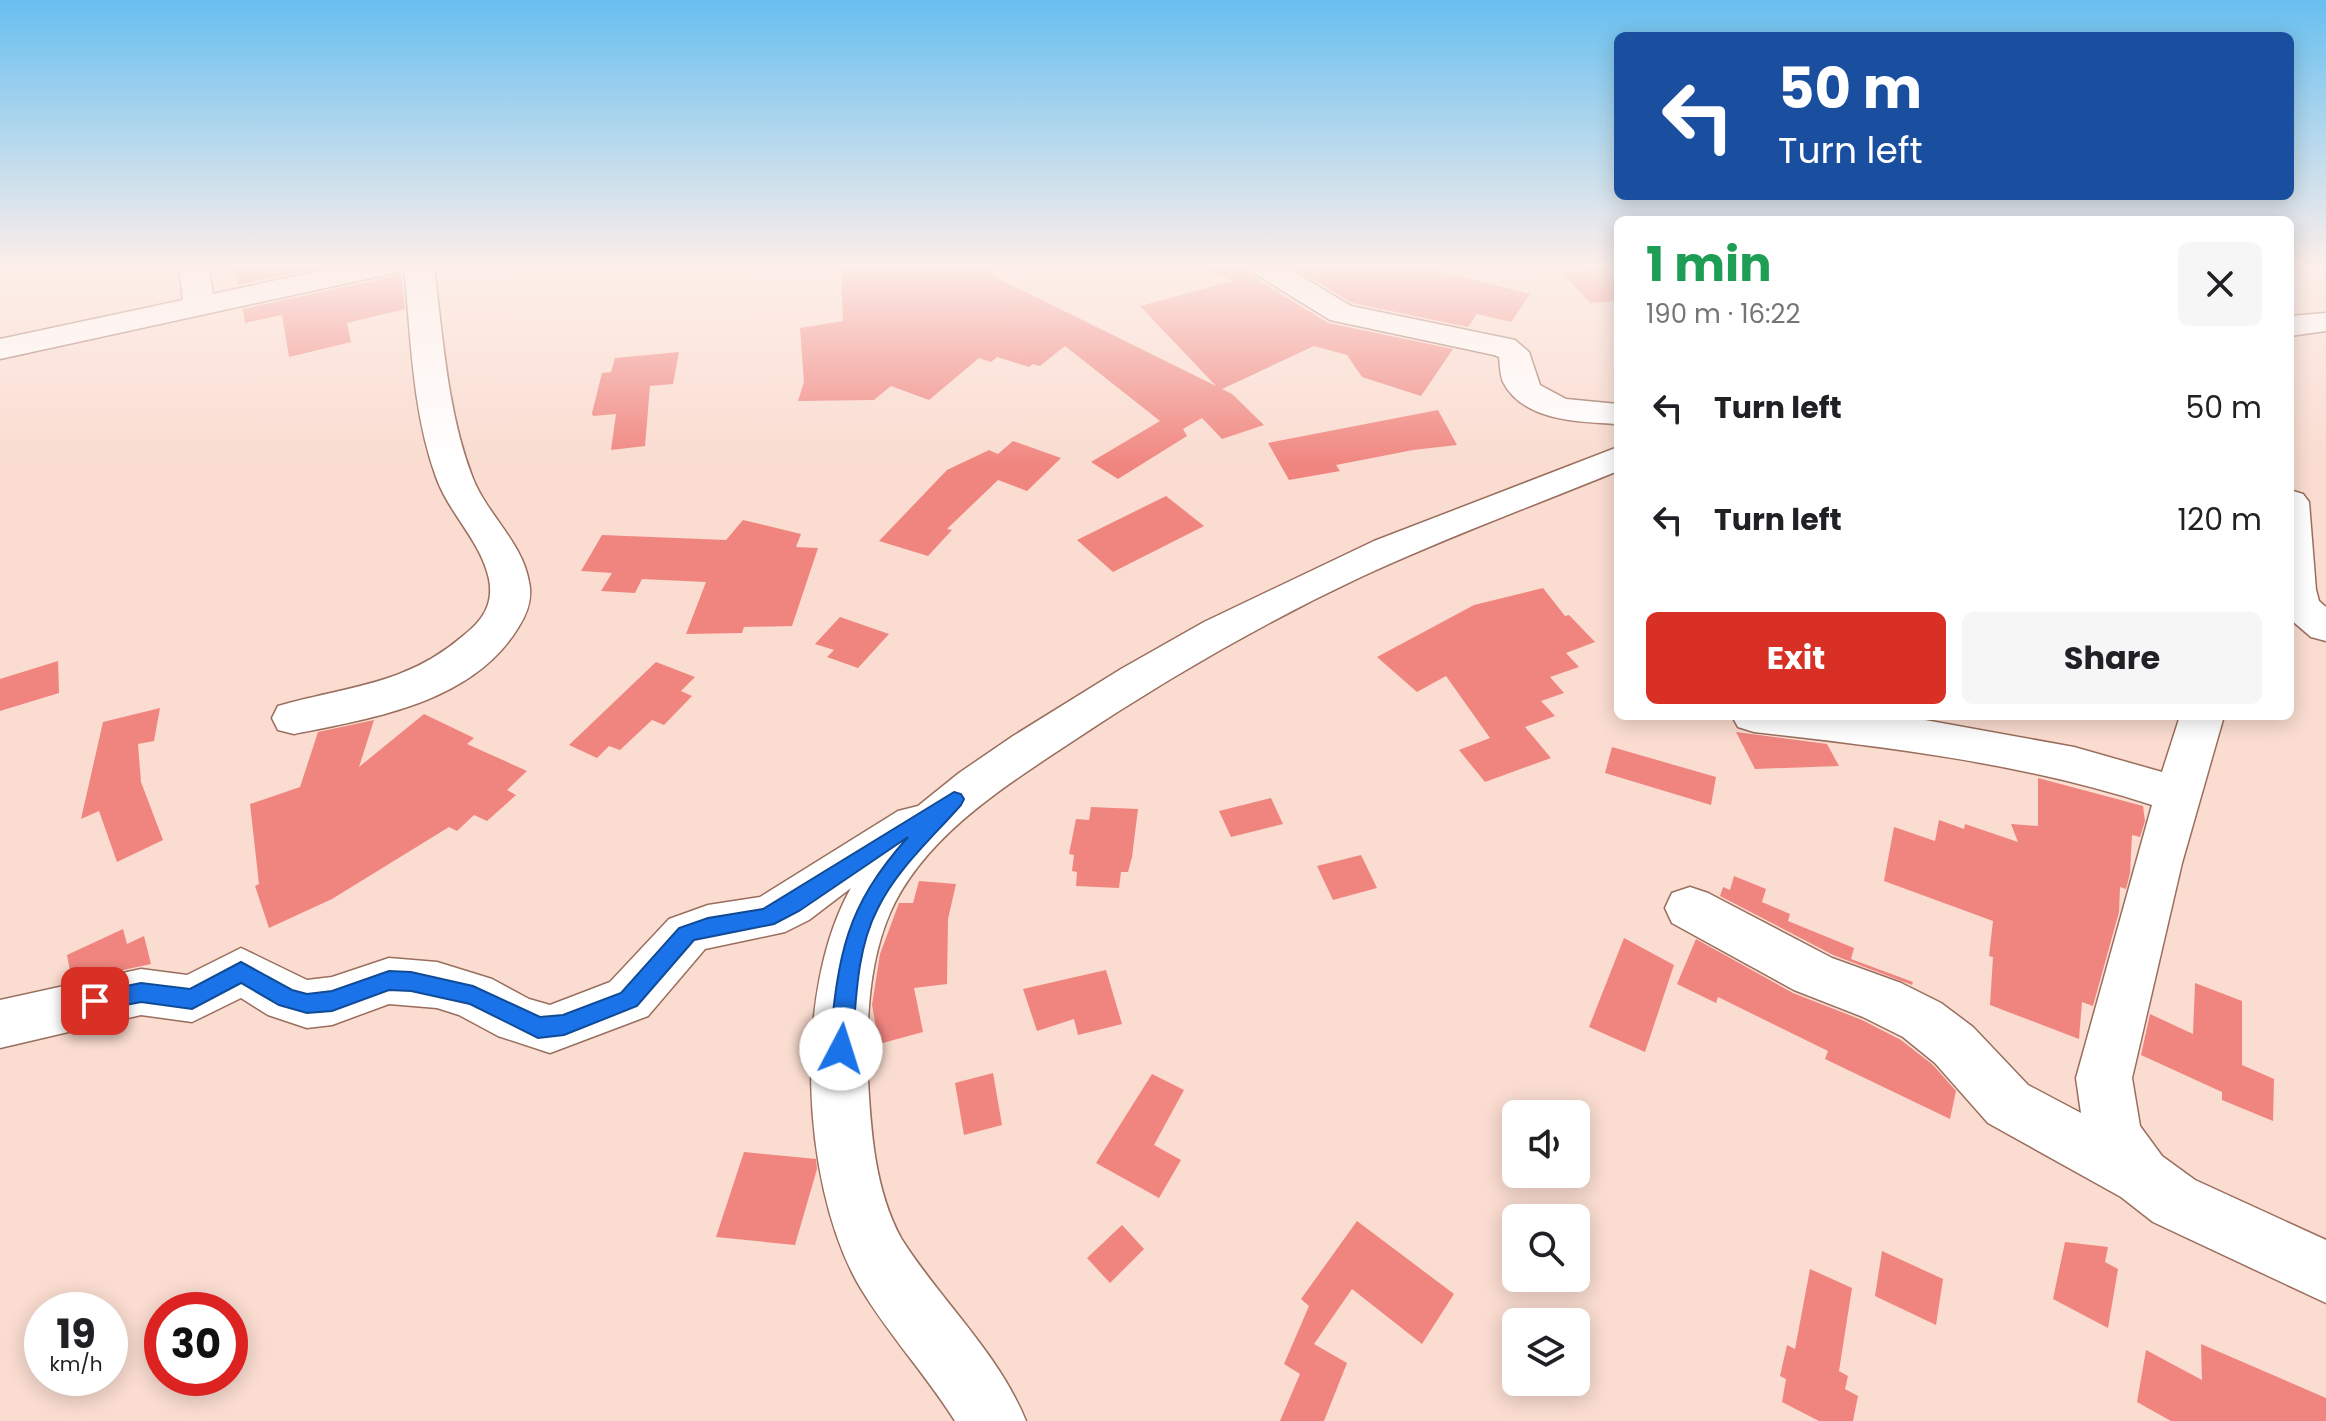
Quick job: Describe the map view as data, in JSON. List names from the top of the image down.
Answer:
{
  "page": {
    "turn": ["50 m", "Turn left"],
    "heading": ["1 min", "190 m · 16:22"],
    "list": [
      {
        "name": "Turn left",
        "value": "50 m"
      },
      {
        "name": "Turn left",
        "value": "120 m"
      }
    ],
    "buttons": ["Exit", "Share"],
    "speed": "19 km/h",
    "limit": "30"
  }
}
